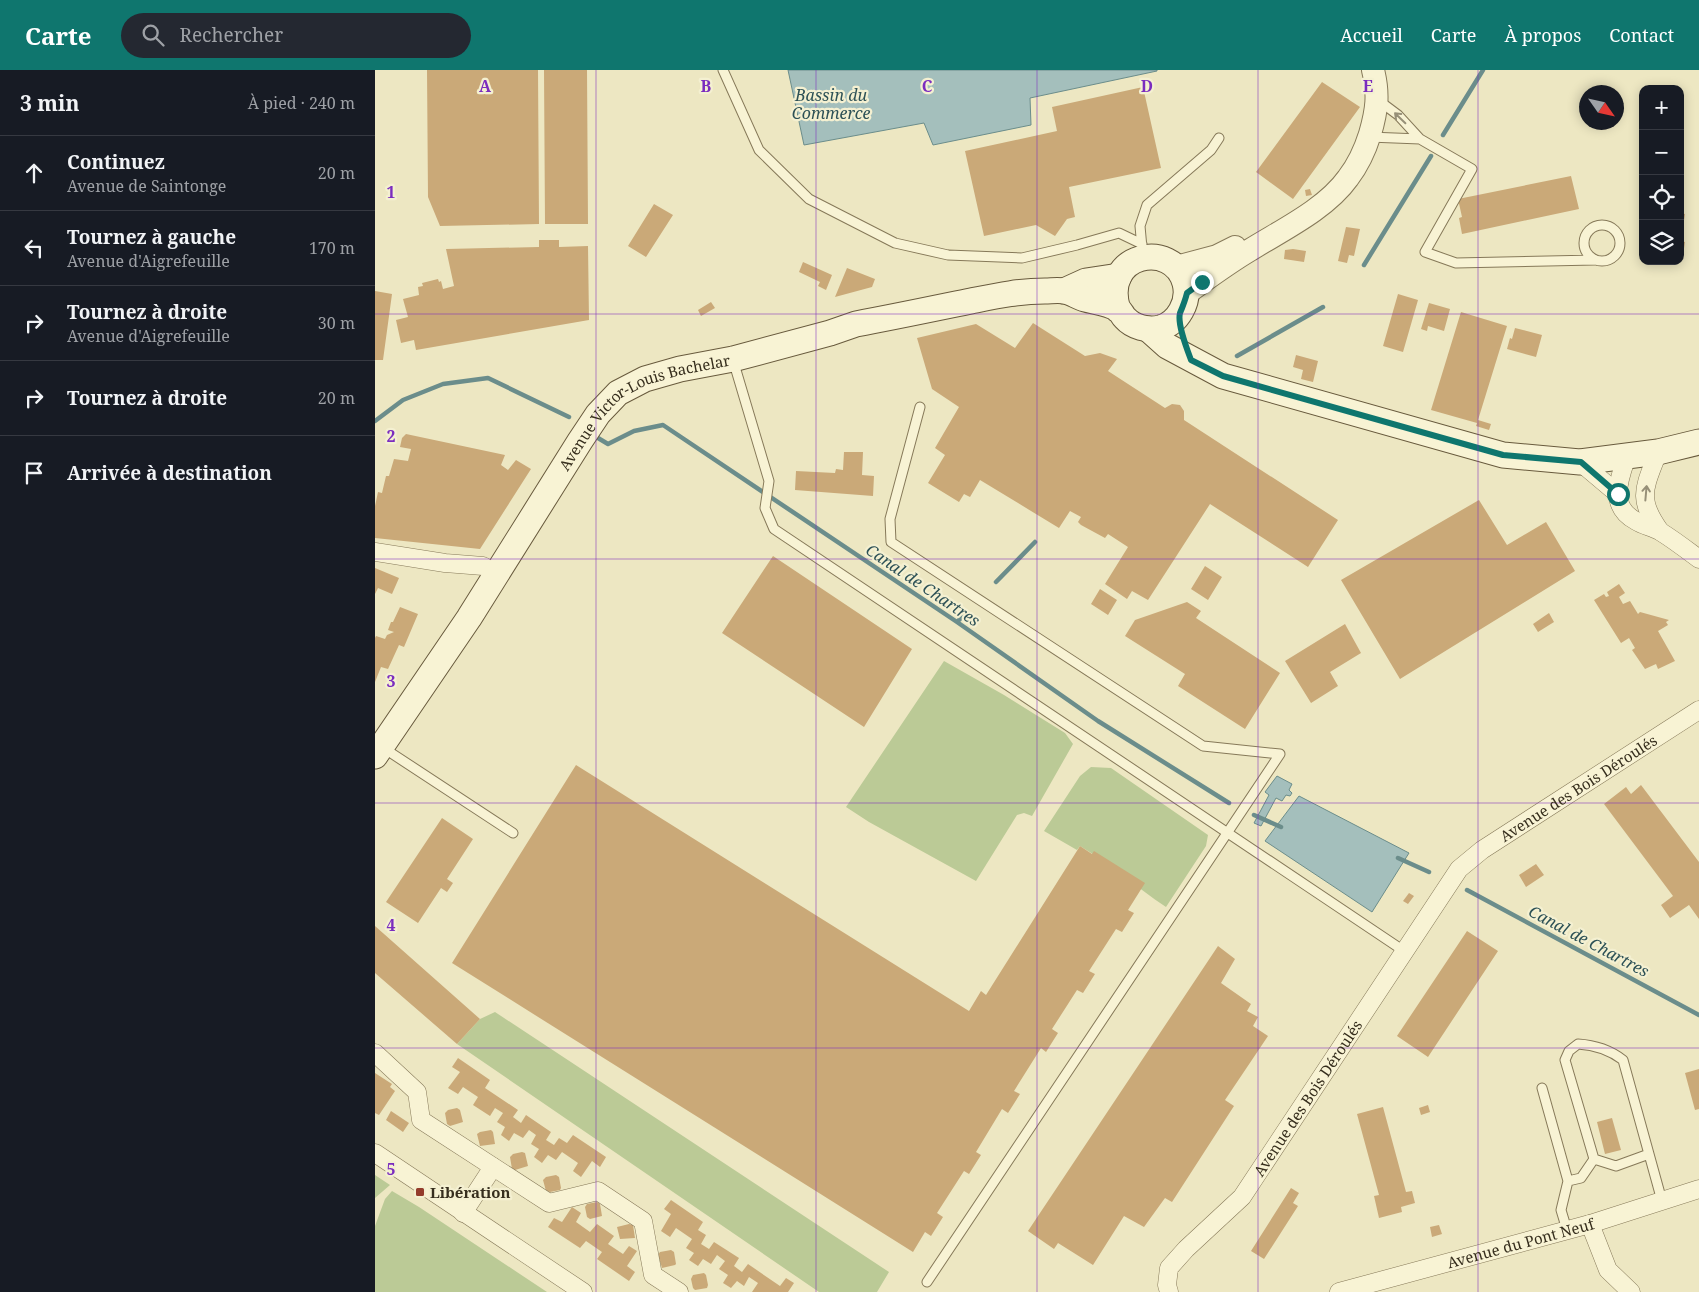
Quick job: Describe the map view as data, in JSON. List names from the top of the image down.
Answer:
{
  "streets": {
    "main road": ["Avenue Victor-Louis Bachelar"],
    "street": ["Avenue des Bois Déroulés", "Avenue du Pont Neuf"]
  },
  "water": ["Bassin du Commerce", "Canal de Chartres"],
  "places": {
    "transit": ["Libération"]
  },
  "north": "bottom right",
  "page": {
    "header": "Carte",
    "search": "Rechercher",
    "nav": [
      "Accueil",
      "Carte",
      "À propos",
      "Contact"
    ],
    "heading": ["3 min", "À pied · 240 m"],
    "map_buttons": ["+", "−"],
    "list": [
      ["Continuez", "Avenue de Saintonge", "20 m"],
      ["Tournez à gauche", "Avenue d'Aigrefeuille", "170 m"],
      ["Tournez à droite", "Avenue d'Aigrefeuille", "30 m"],
      ["Tournez à droite", "20 m"],
      "Arrivée à destination"
    ]
  },
  "grid": {
    "columns": [
      "A",
      "B",
      "C",
      "D",
      "E"
    ],
    "rows": [
      "1",
      "2",
      "3",
      "4",
      "5"
    ]
  }
}
